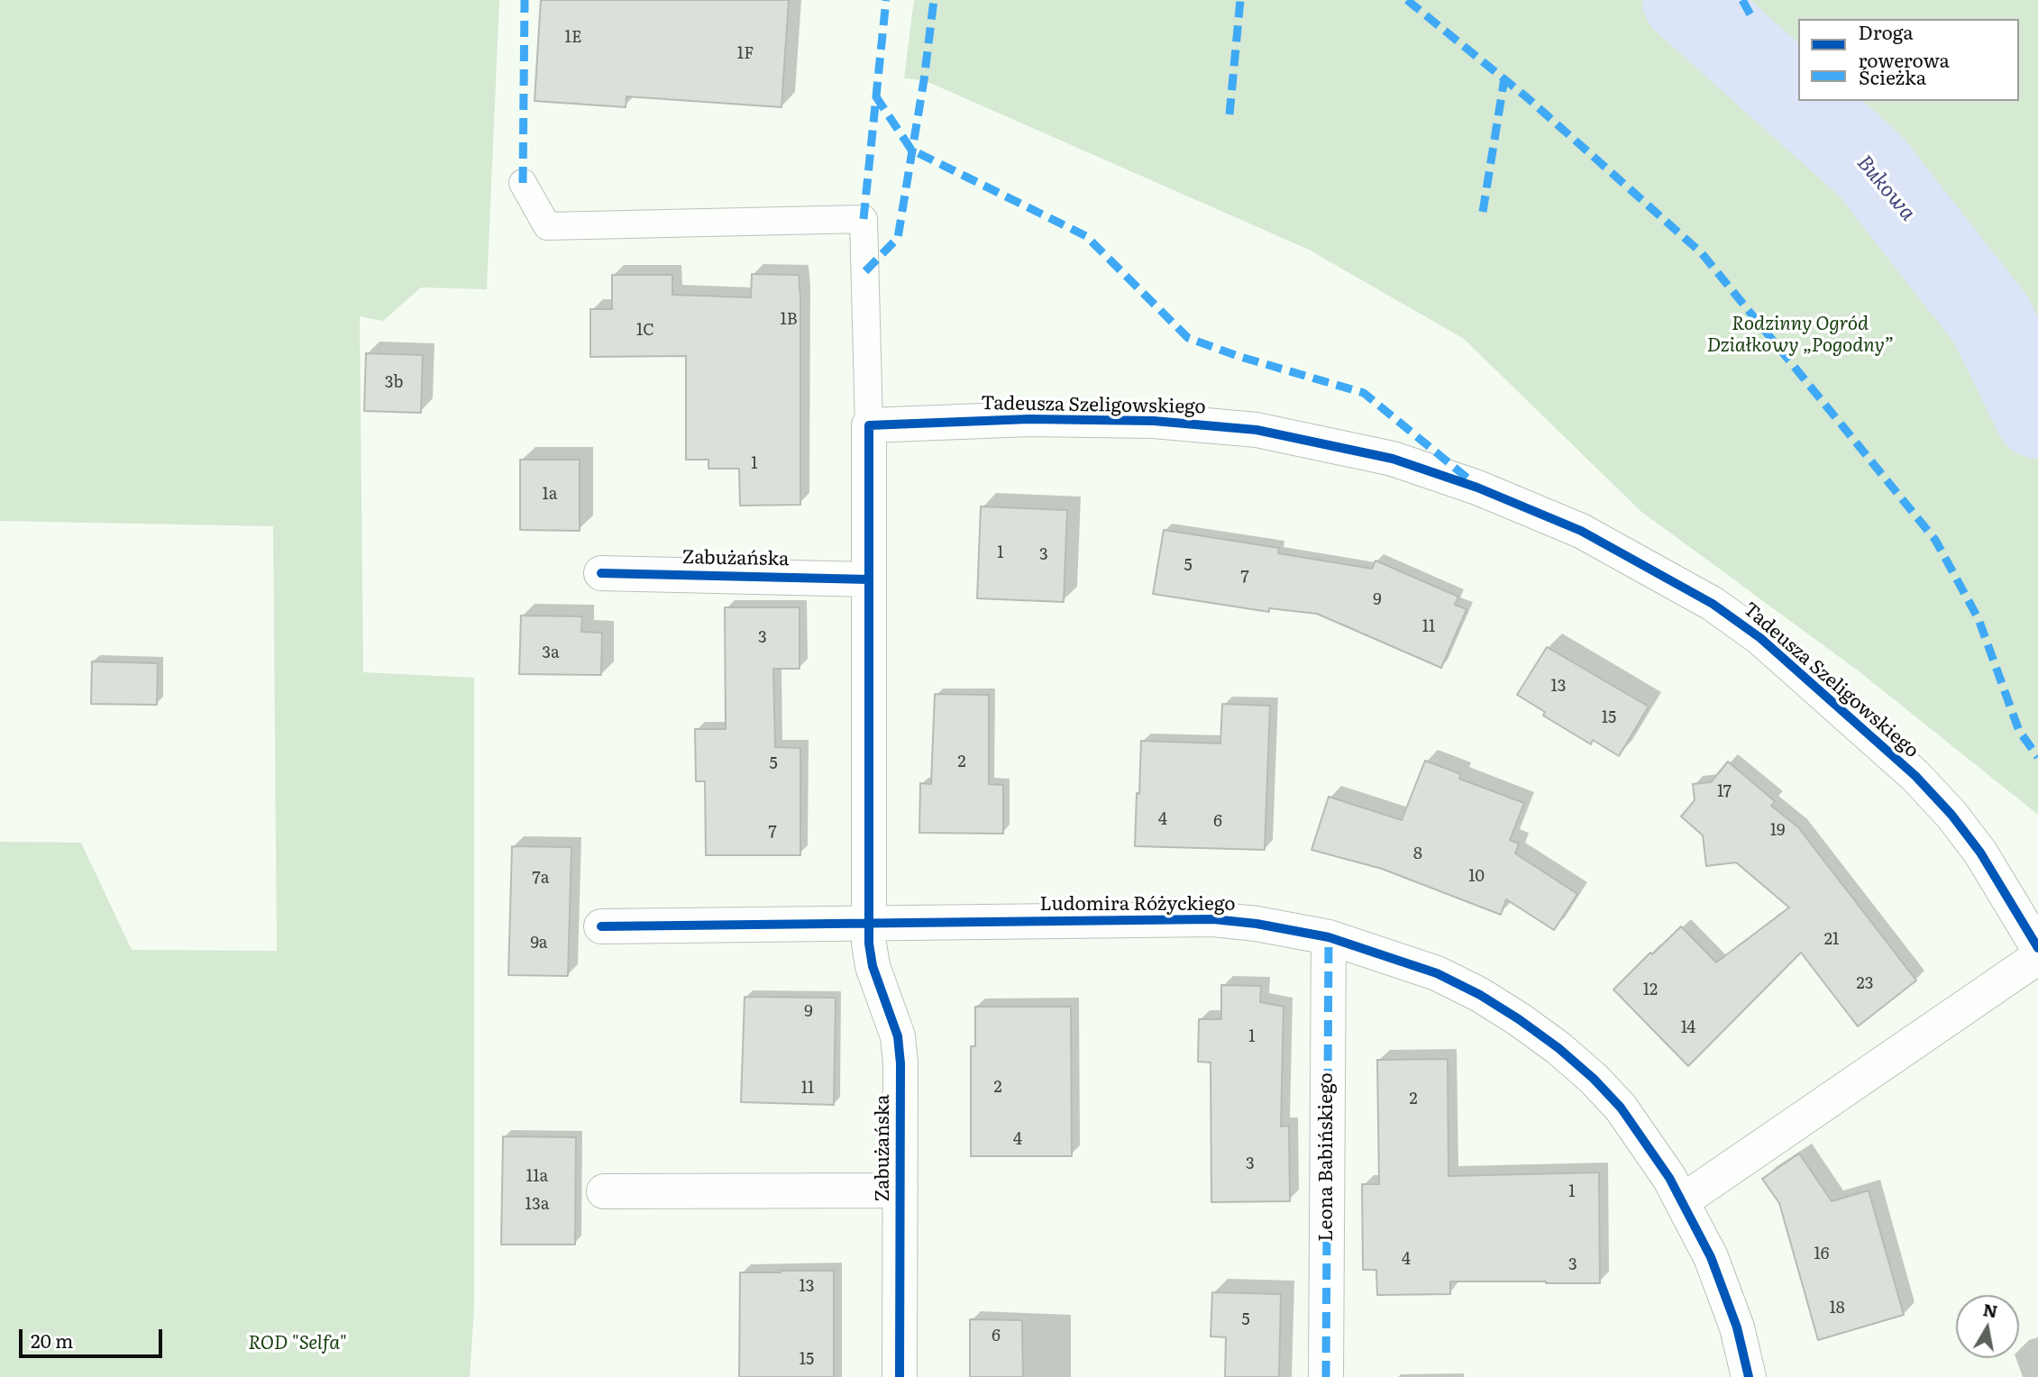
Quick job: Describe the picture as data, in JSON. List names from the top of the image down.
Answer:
{
  "streets": {
    "street": [
      "Tadeusza Szeligowskiego",
      "Zabużańska",
      "Ludomira Różyckiego",
      "Leona Babińskiego"
    ]
  },
  "crossings": [
    ["Tadeusza Szeligowskiego", "Zabużańska"],
    ["Zabużańska", "Ludomira Różyckiego"],
    ["Ludomira Różyckiego", "Leona Babińskiego"]
  ],
  "water": ["Bukowa"],
  "parks": ["Rodzinny Ogród Działkowy „Pogodny”", "ROD \"Selfa\""],
  "house_numbers": [
    "1E",
    "1F",
    "1B",
    "1C",
    "3b",
    "1",
    "1a",
    "1",
    "3",
    "5",
    "7",
    "9",
    "11",
    "3",
    "3a",
    "13",
    "15",
    "2",
    "5",
    "17",
    "4",
    "6",
    "19",
    "7",
    "8",
    "10",
    "7a",
    "21",
    "9a",
    "23",
    "12",
    "9",
    "14",
    "1",
    "2",
    "11",
    "2",
    "4",
    "3",
    "11a",
    "1",
    "13a",
    "16",
    "4",
    "3",
    "13",
    "18",
    "5",
    "6",
    "15"
  ],
  "legend": ["Droga rowerowa", "Ścieżka"],
  "scale_bar": "20 m",
  "north": "top"
}
